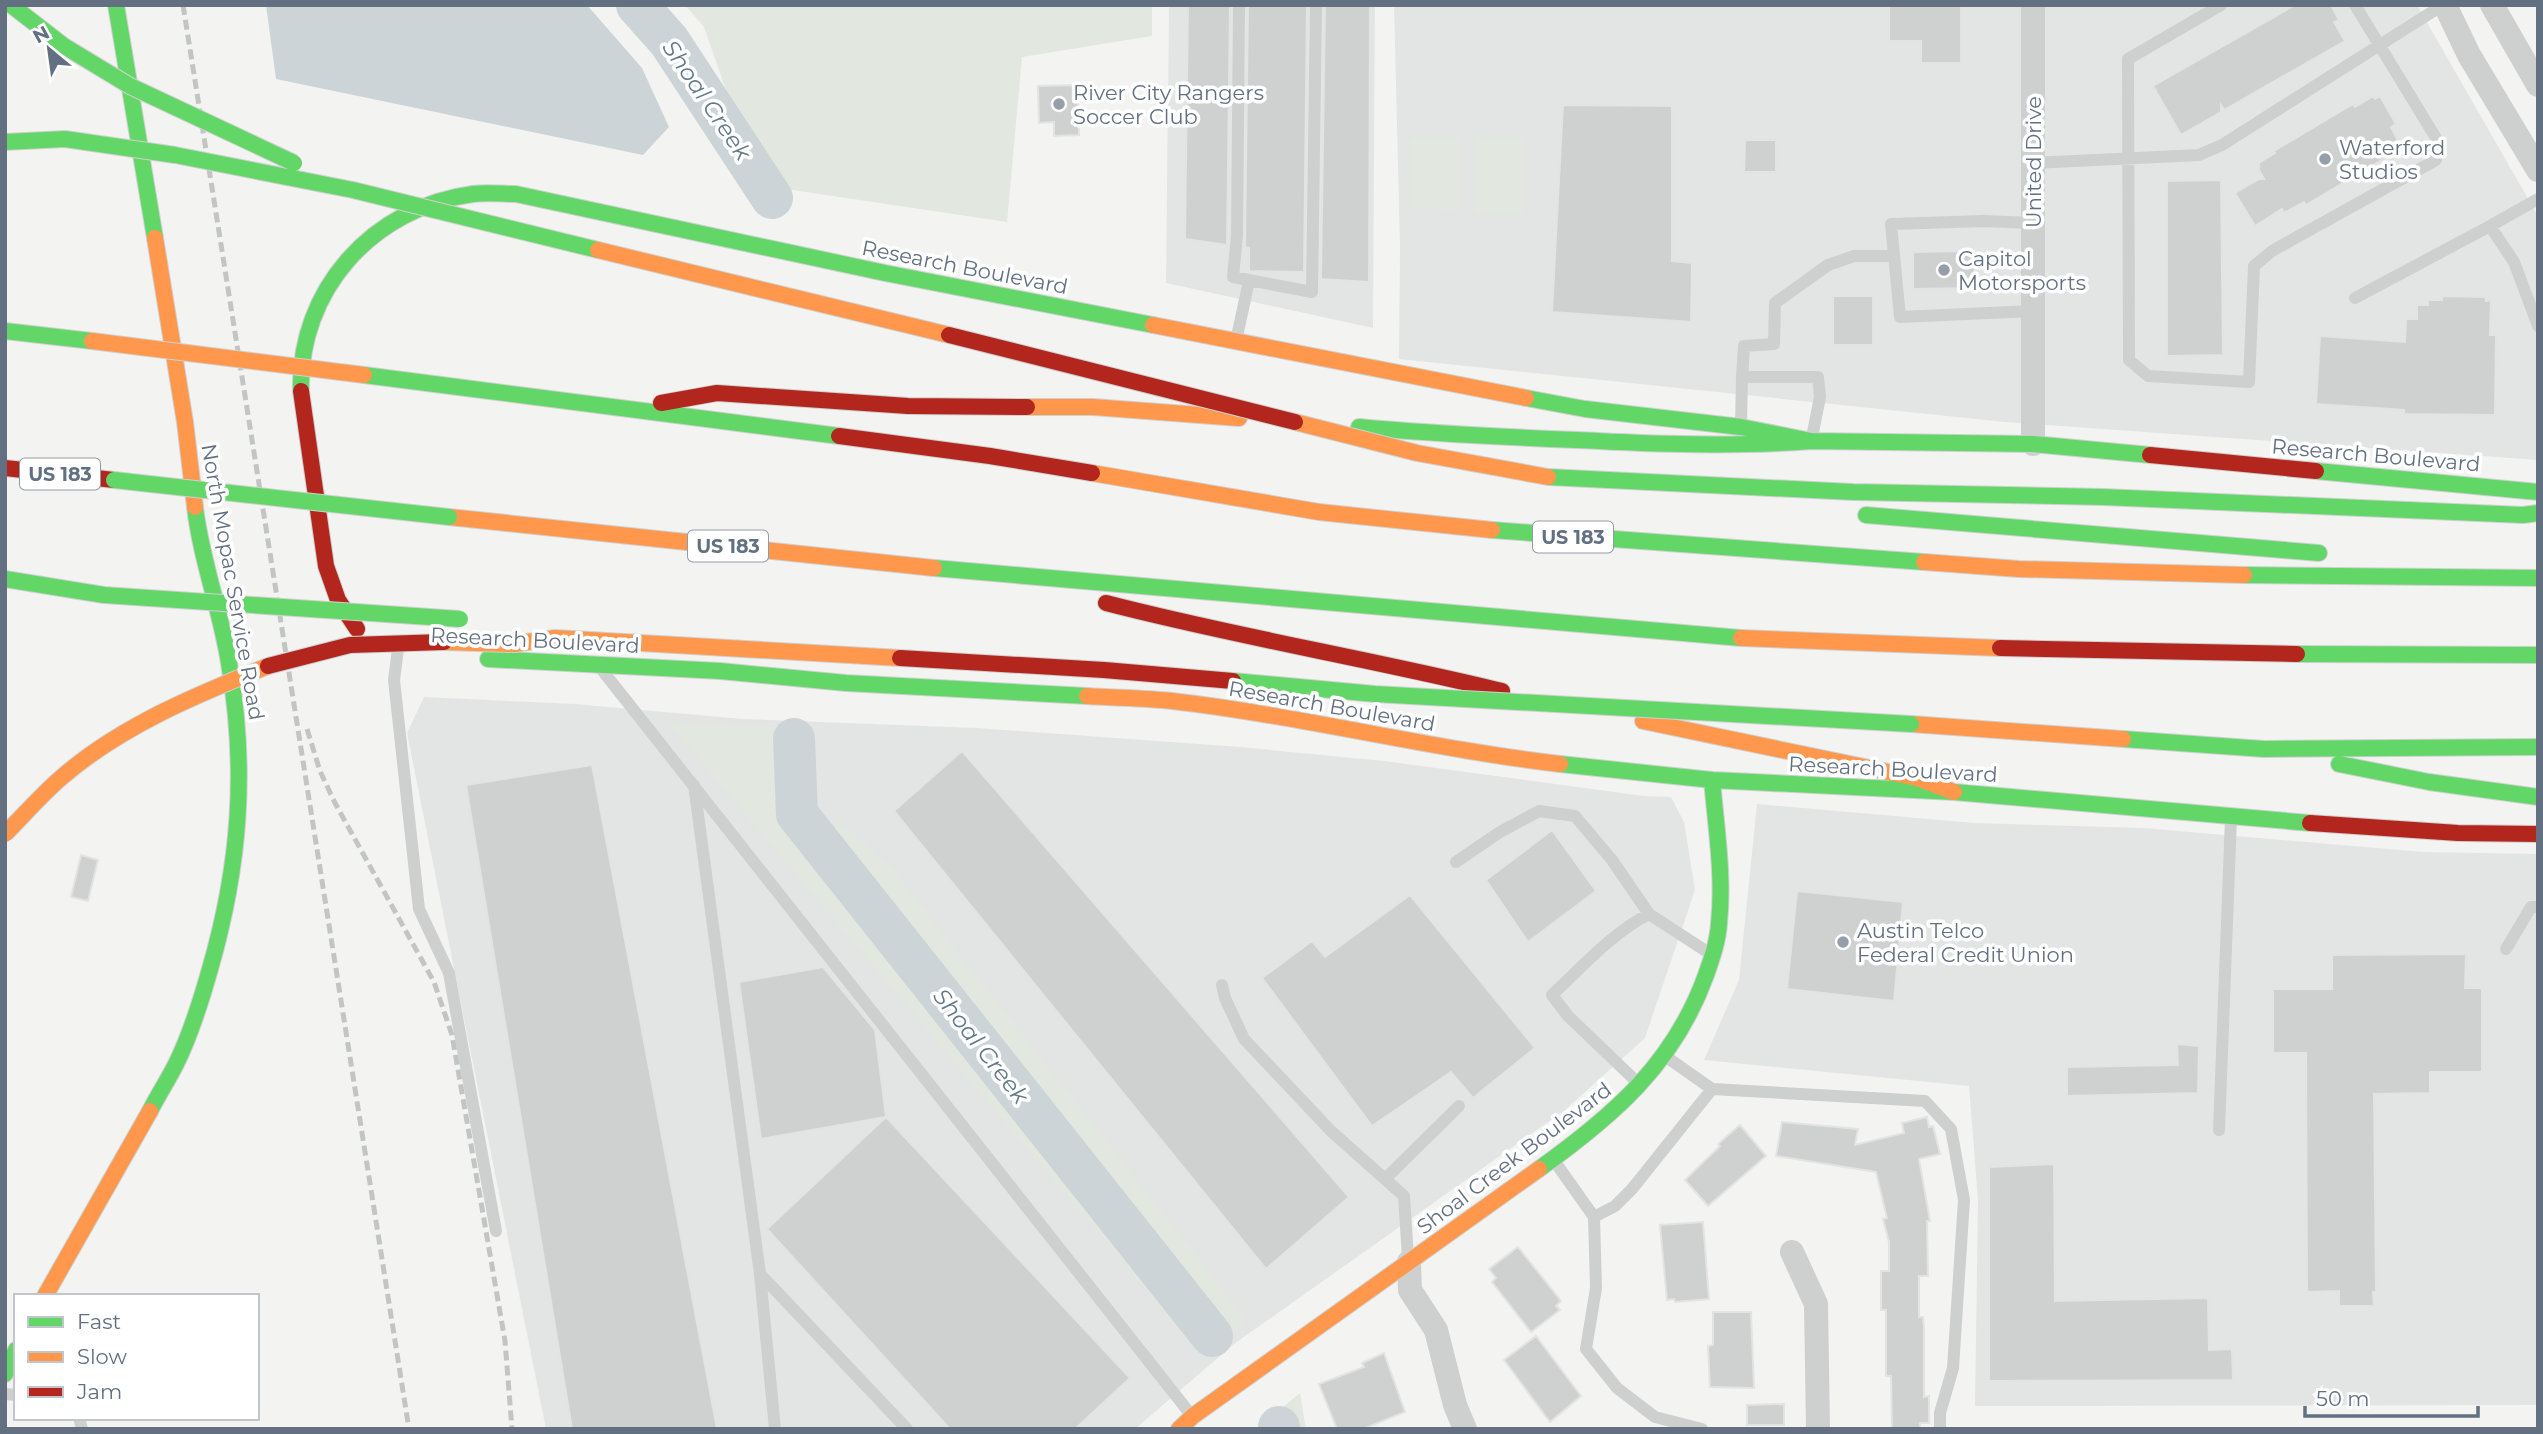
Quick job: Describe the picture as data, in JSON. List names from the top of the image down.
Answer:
{
  "streets": {
    "main road": [
      "Research Boulevard",
      "US 183",
      "North Mopac Service Road",
      "Shoal Creek Boulevard"
    ],
    "street": ["United Drive"]
  },
  "crossings": [
    ["United Drive", "Research Boulevard"],
    ["Research Boulevard", "Shoal Creek Boulevard"]
  ],
  "water": ["Shoal Creek"],
  "places": [
    "River City Rangers Soccer Club",
    "Waterford Studios",
    "Capitol Motorsports",
    "Austin Telco Federal Credit Union"
  ],
  "legend": ["Fast", "Slow", "Jam"],
  "scale_bar": "50 m",
  "north": "top left"
}
